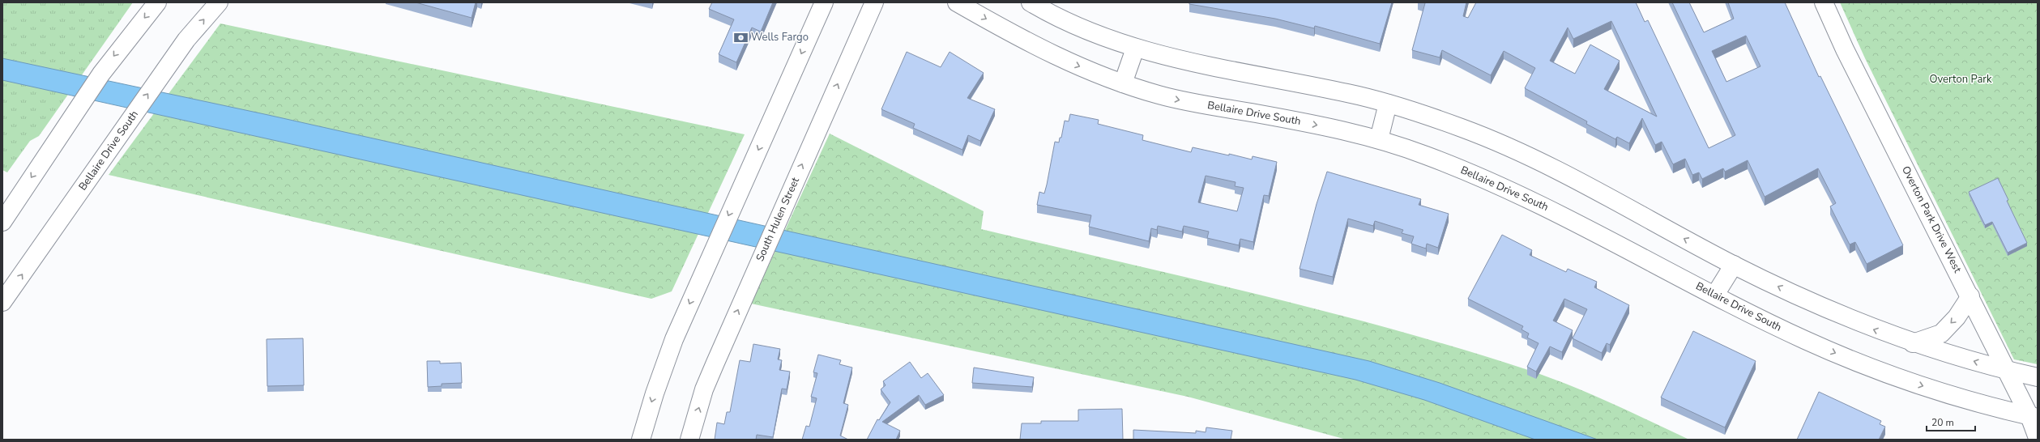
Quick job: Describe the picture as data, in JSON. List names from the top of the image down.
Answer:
{
  "streets": {
    "main road": ["Bellaire Drive South", "South Hulen Street", "Overton Park Drive West"]
  },
  "crossings": [
    ["Bellaire Drive South", "Overton Park Drive West"]
  ],
  "parks": ["Overton Park"],
  "places": {
    "bank": ["Wells Fargo"]
  },
  "scale_bar": "20 m"
}
